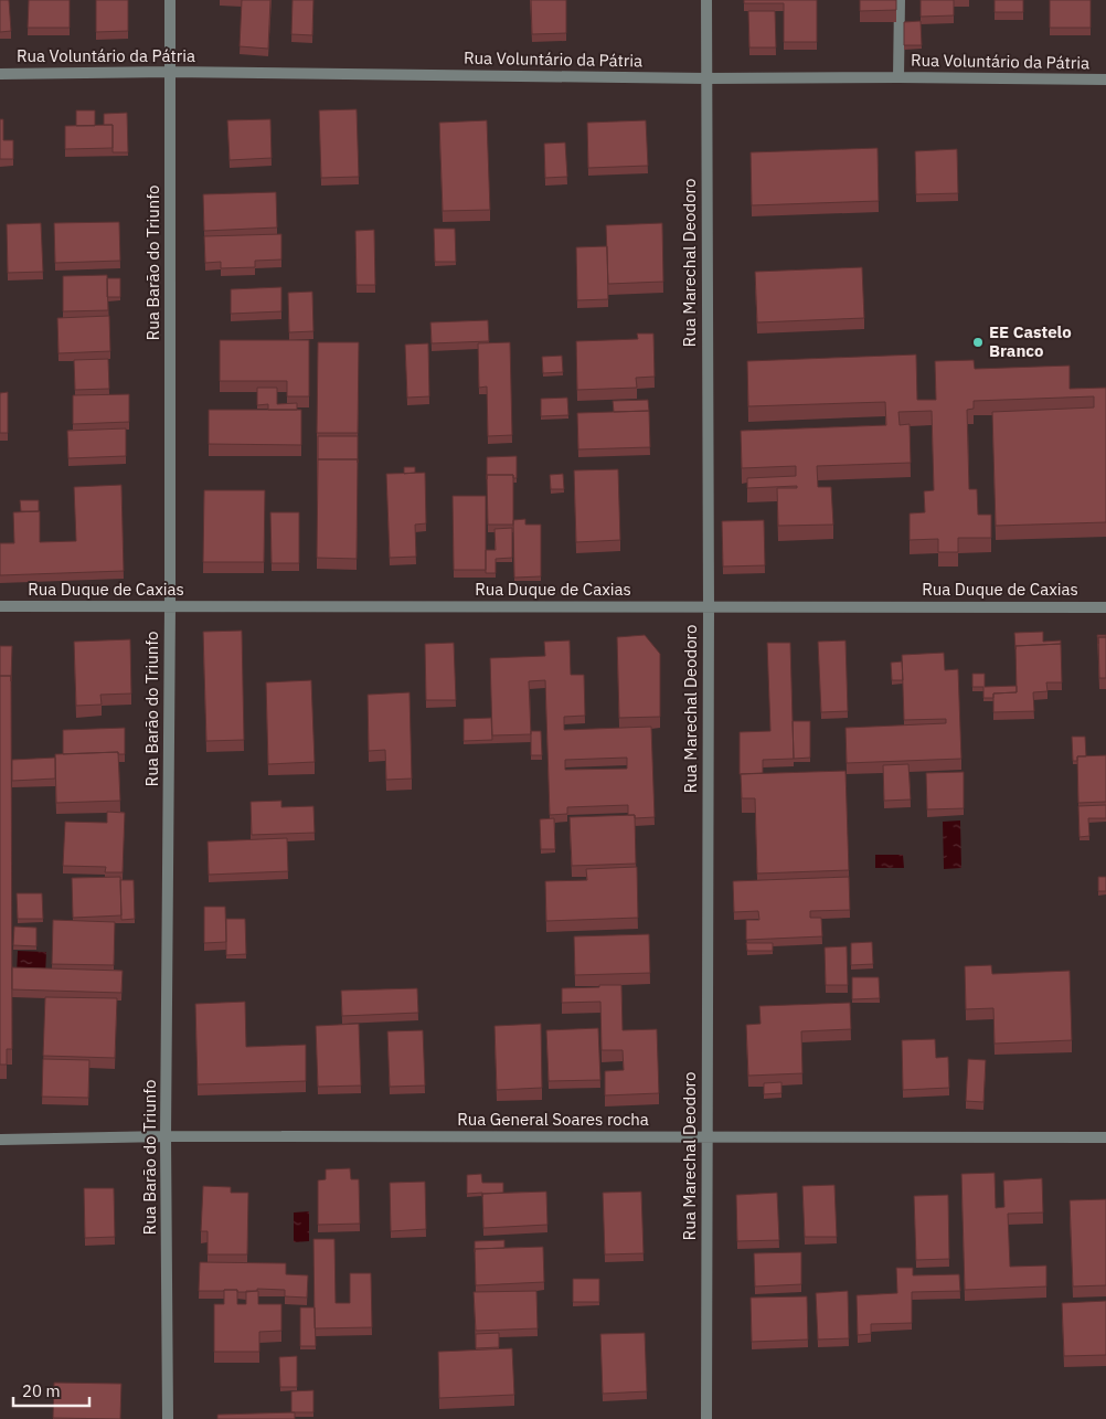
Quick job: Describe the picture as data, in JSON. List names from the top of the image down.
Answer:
{
  "streets": {
    "street": [
      "Rua Voluntário da Pátria",
      "Rua Barão do Triunfo",
      "Rua Marechal Deodoro",
      "Rua Duque de Caxias",
      "Rua General Soares rocha"
    ]
  },
  "crossings": [
    ["Rua Voluntário da Pátria", "Rua Barão do Triunfo"],
    ["Rua Voluntário da Pátria", "Rua Marechal Deodoro"],
    ["Rua Barão do Triunfo", "Rua Duque de Caxias"],
    ["Rua Barão do Triunfo", "Rua General Soares rocha"],
    ["Rua Marechal Deodoro", "Rua Duque de Caxias"],
    ["Rua Marechal Deodoro", "Rua General Soares rocha"]
  ],
  "places": ["EE Castelo Branco"],
  "scale_bar": "20 m"
}
